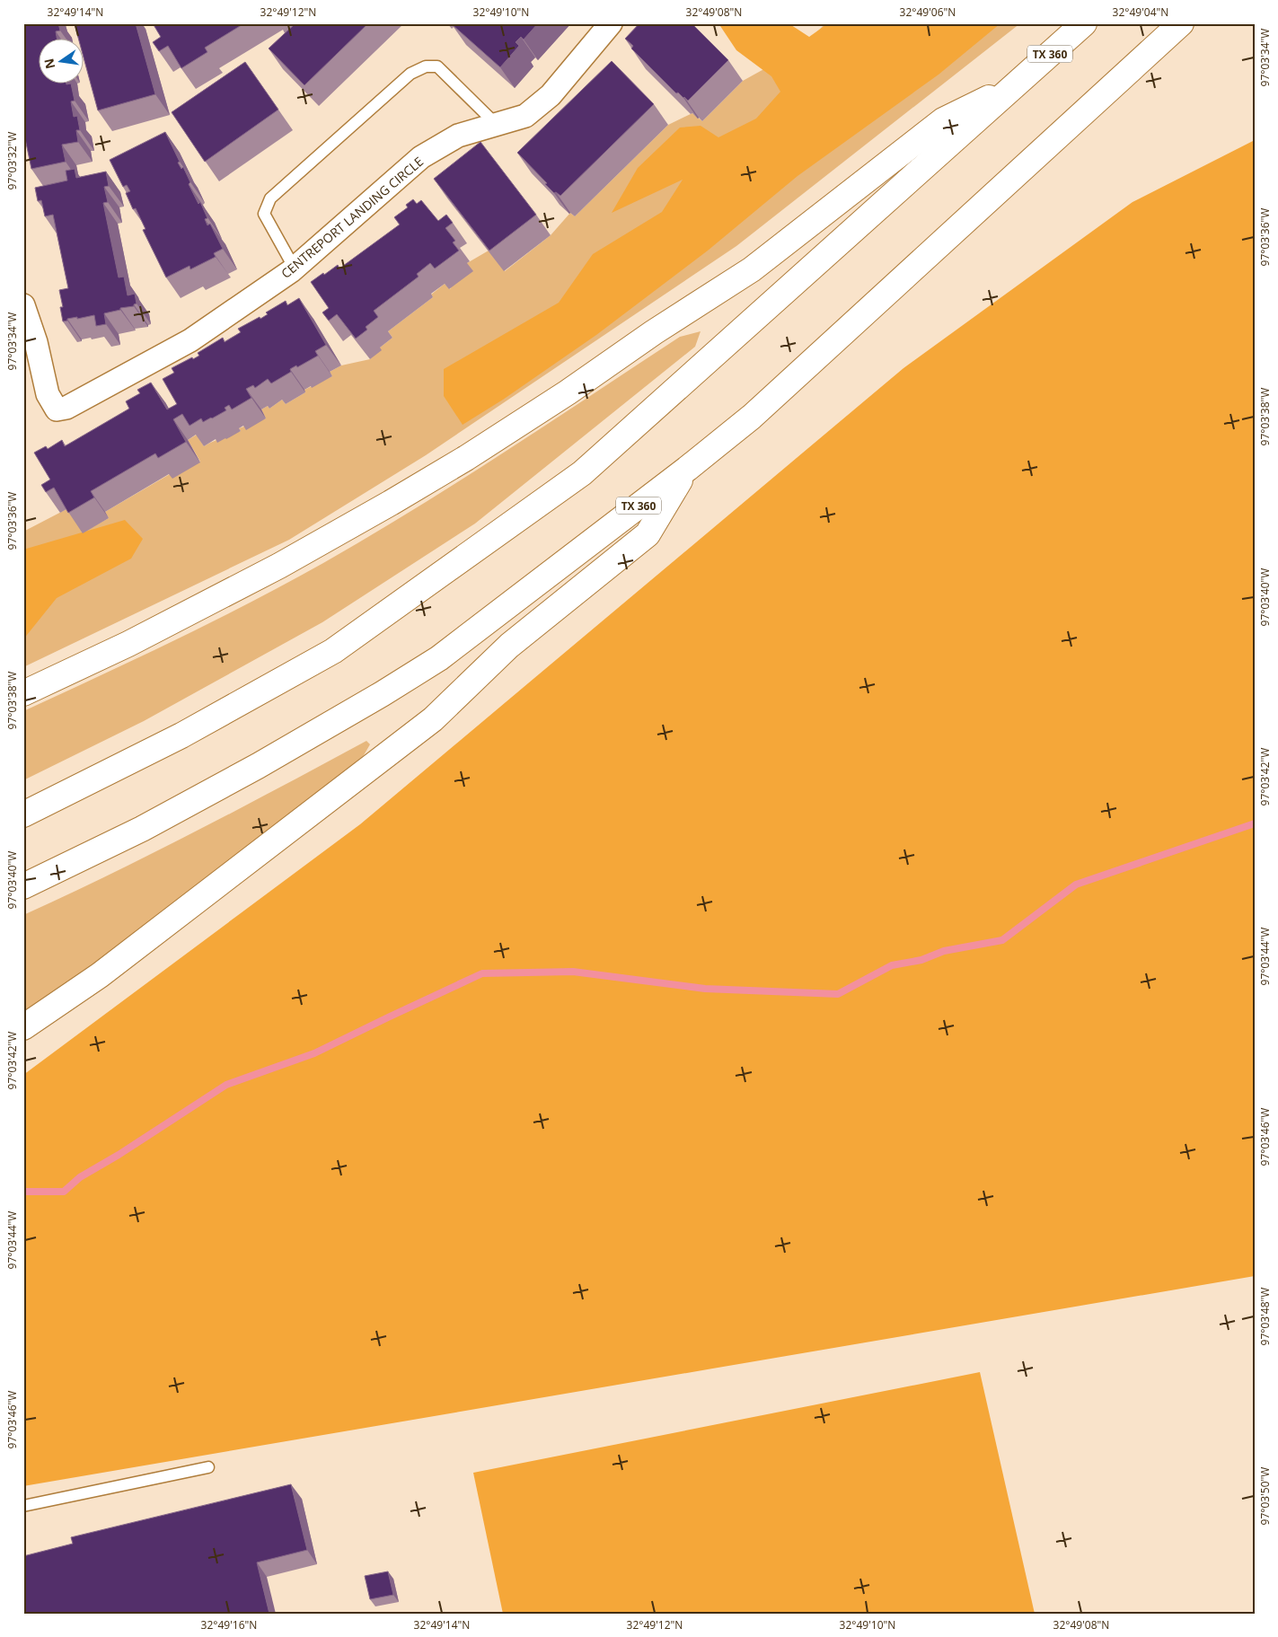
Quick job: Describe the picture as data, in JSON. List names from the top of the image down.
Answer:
{
  "streets": {
    "highway": ["TX 360"],
    "street": ["CENTREPORT LANDING CIRCLE"]
  },
  "north": "left",
  "coordinates": [
    "32°49'14\"N",
    "32°49'12\"N",
    "32°49'10\"N",
    "32°49'08\"N",
    "32°49'06\"N",
    "32°49'04\"N",
    "97°03'34\"W",
    "97°03'32\"W",
    "97°03'36\"W",
    "97°03'38\"W",
    "97°03'40\"W",
    "97°03'42\"W",
    "97°03'44\"W",
    "97°03'46\"W",
    "97°03'48\"W",
    "97°03'50\"W",
    "32°49'16\"N"
  ]
}
